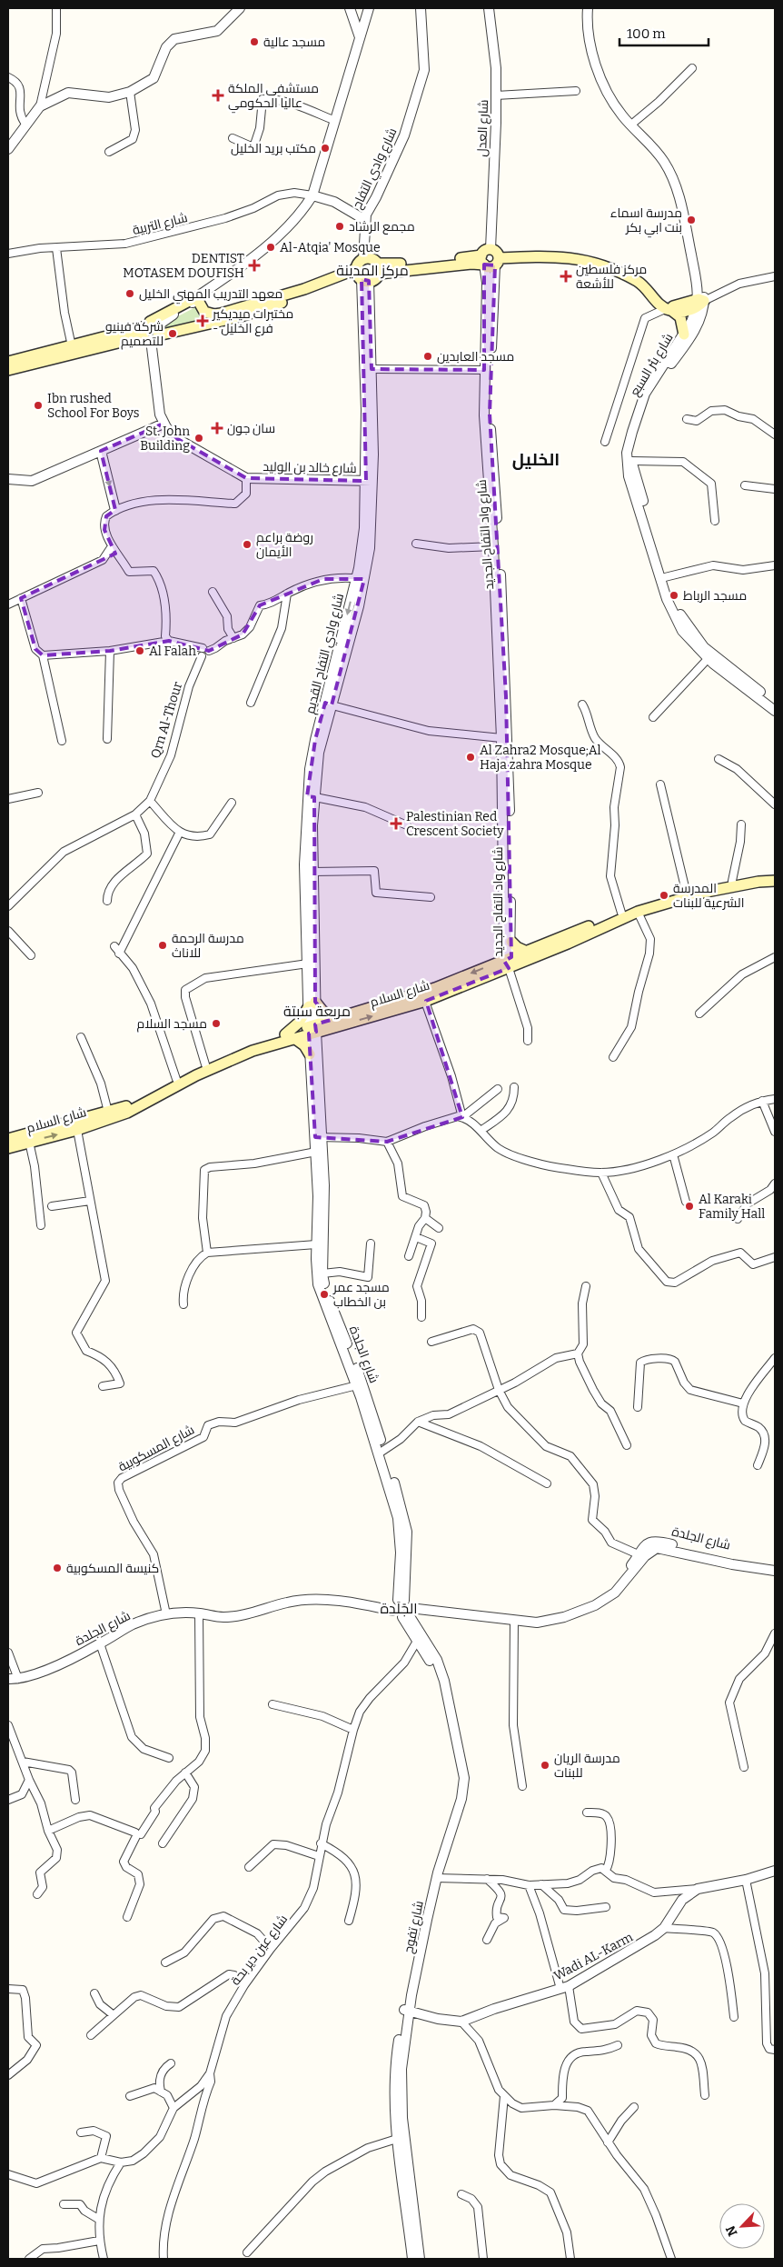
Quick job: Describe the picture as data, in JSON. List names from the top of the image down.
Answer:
{
  "streets": {
    "main road": ["شارع السلام"],
    "street": [
      "شارع العدل",
      "شارع وادي التفاح",
      "شارع التربية",
      "شارع بئر السبع",
      "شارع خالد بن الوليد",
      "شارع واد التفاح الجديد",
      "شارع وادي التفاح القديم",
      "Qrn Al-Thour",
      "شارع الجلدة",
      "شارع المسكوبية",
      "شارع تفوح",
      "شارع عين دير بحة",
      "Wadi AL-Karm"
    ]
  },
  "crossings": [
    ["شارع العدل", "شارع واد التفاح الجديد"],
    ["شارع وادي التفاح", "شارع وادي التفاح القديم"],
    ["شارع خالد بن الوليد", "شارع وادي التفاح القديم"],
    ["شارع واد التفاح الجديد", "شارع السلام"],
    ["شارع وادي التفاح القديم", "شارع السلام"],
    ["شارع وادي التفاح القديم", "شارع الجلدة"],
    ["شارع السلام", "شارع الجلدة"],
    ["شارع الجلدة", "شارع المسكوبية"],
    ["شارع تفوح", "شارع عين دير بحة"],
    ["شارع تفوح", "Wadi AL-Karm"]
  ],
  "districts": [
    "مركز المدينة",
    "الخليل",
    "مربعة سبتة",
    "الجًلَدة"
  ],
  "places": {
    "other": [
      "مسجد عالية",
      "مكتب بريد الخليل",
      "مدرسة اسماء بنت ابي بكر",
      "مجمع الرشاد",
      "Al-Atqia' Mosque",
      "معهد التدريب المهني الخليل",
      "شركة فينيو للتصميم",
      "مسجد العابدين",
      "Ibn rushed School For Boys",
      "St. John Building",
      "روضة براعم الأيمان",
      "مسجد الرباط",
      "Al Falah",
      "Al Zahra2 Mosque;Al Haja zahra Mosque",
      "المدرسة الشرعية للبنات",
      "مدرسة الرحمة للاناث",
      "مسجد السلام",
      "Al Karaki Family Hall",
      "مسجد عمر بن الخطاب",
      "كنيسة المسكوبية",
      "مدرسة الريان للبنات"
    ],
    "health": [
      "مستشفى الملكة عاليا الحكومي",
      "DENTIST MOTASEM DOUFISH",
      "مركز فلسطين للأشعة",
      "مختبرات ميديكير - فرع الخليل",
      "سان جون",
      "Palestinian Red Crescent Society"
    ]
  },
  "scale_bar": "100 m",
  "north": "bottom left"
}
